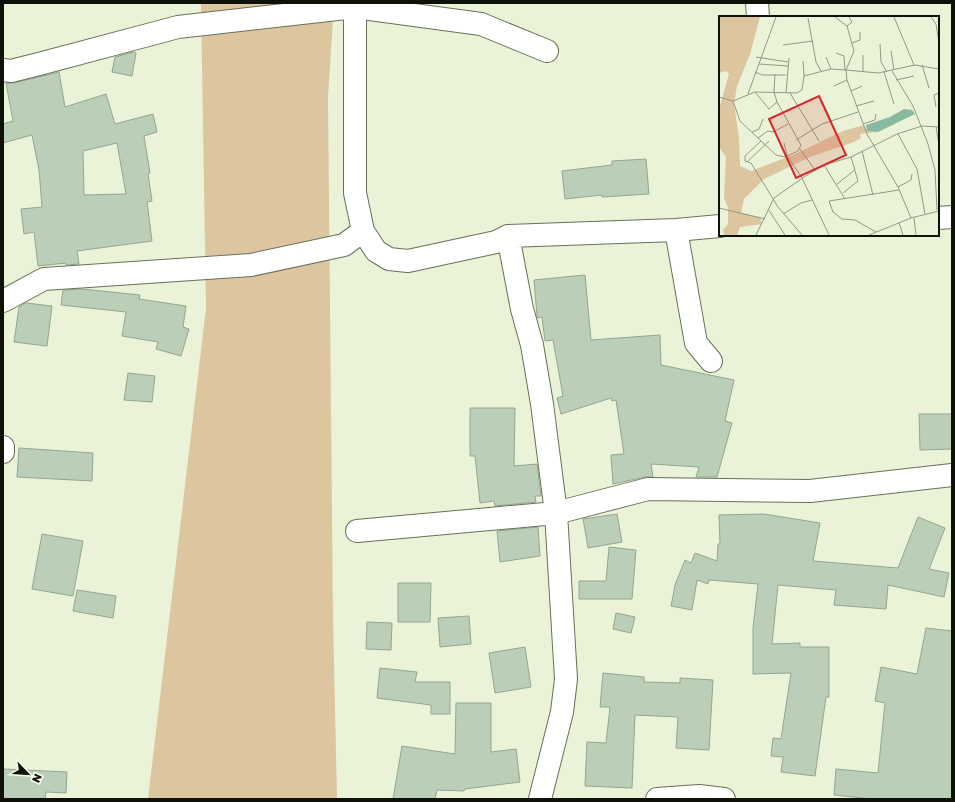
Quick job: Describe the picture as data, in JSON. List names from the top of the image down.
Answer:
{
  "north": "bottom right"
}
